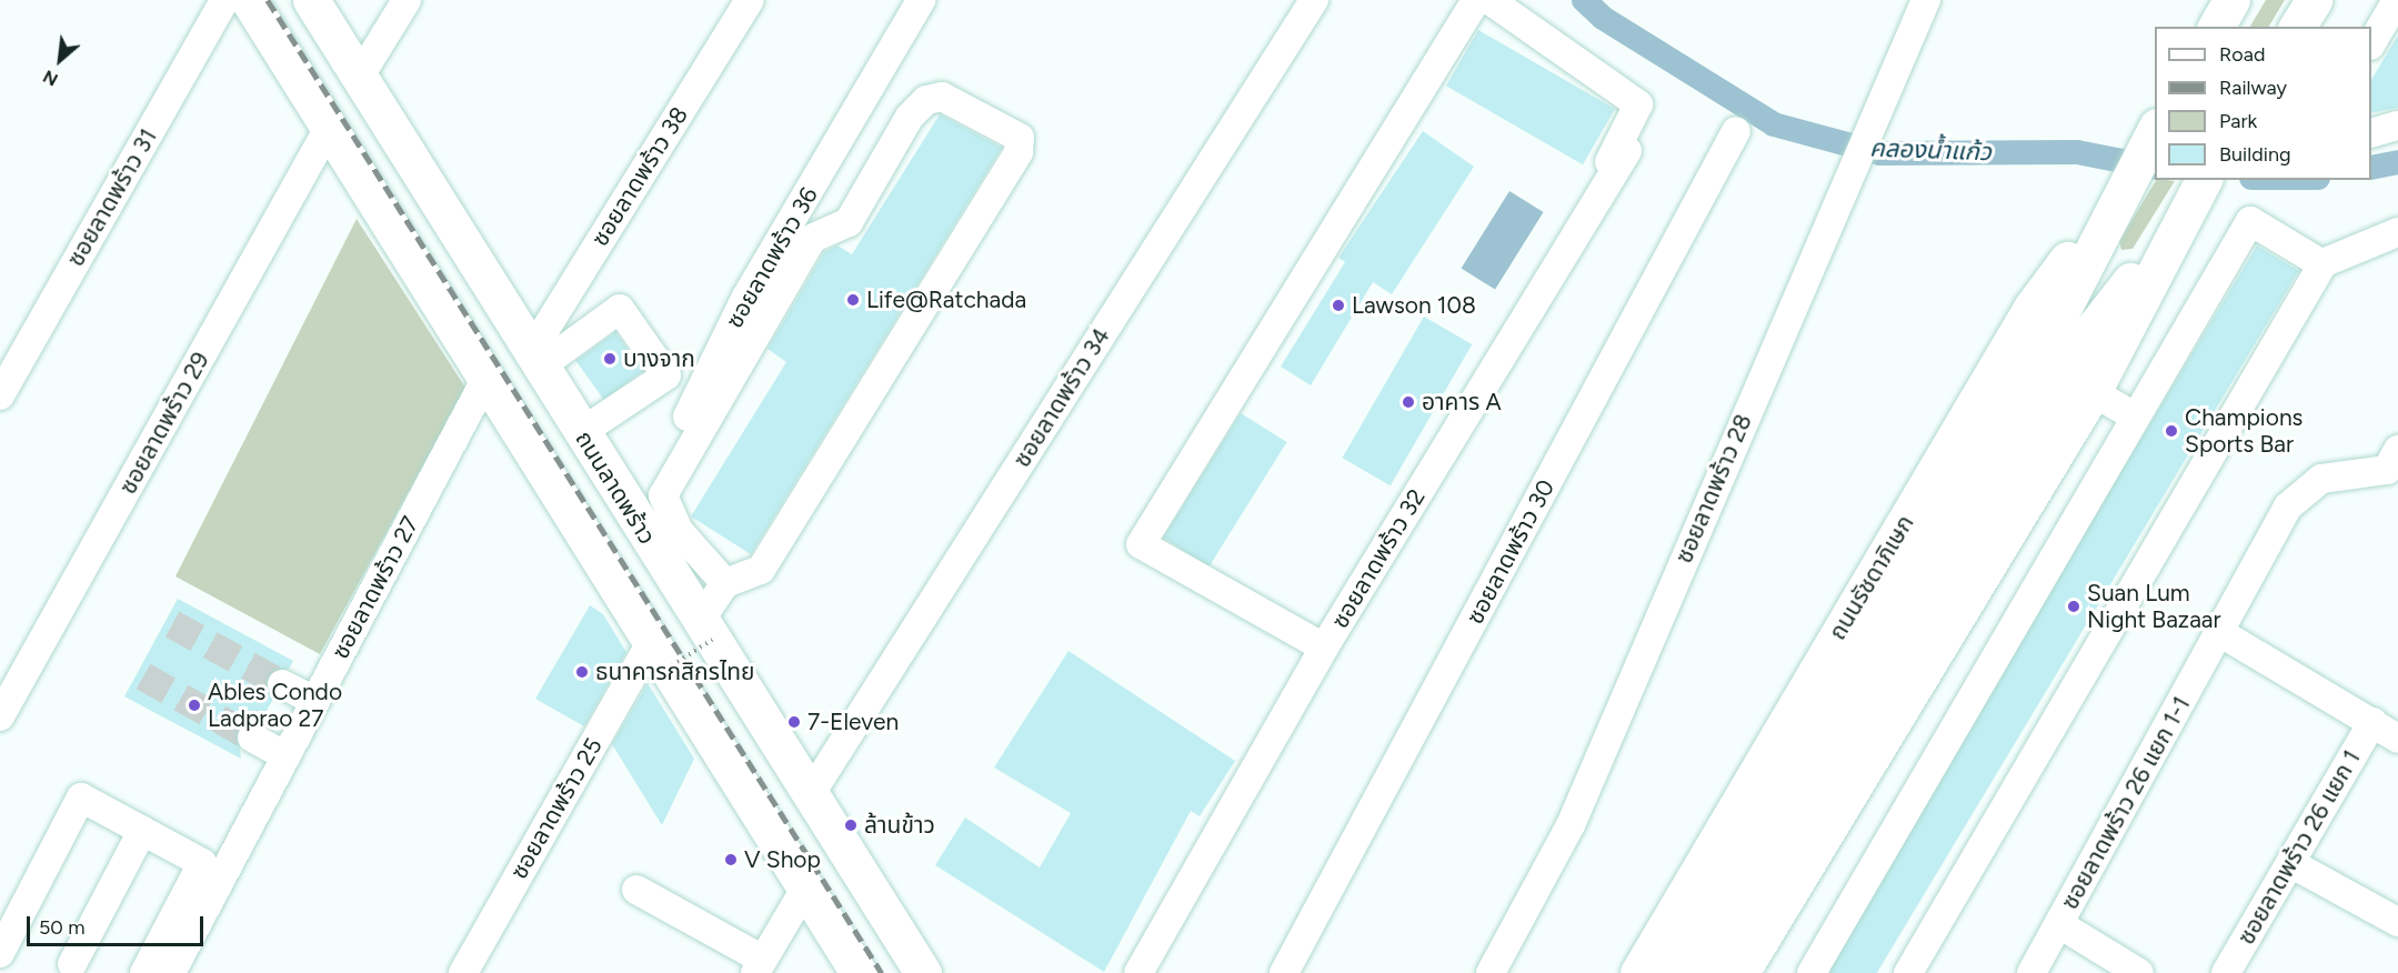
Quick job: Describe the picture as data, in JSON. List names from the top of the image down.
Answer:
{
  "streets": {
    "main road": ["ถนนลาดพร้าว", "ถนนรัชดาภิเษก"],
    "street": [
      "ซอยลาดพร้าว 38",
      "ซอยลาดพร้าว 31",
      "ซอยลาดพร้าว 36",
      "ซอยลาดพร้าว 34",
      "ซอยลาดพร้าว 29",
      "ซอยลาดพร้าว 28",
      "ซอยลาดพร้าว 30",
      "ซอยลาดพร้าว 32",
      "ซอยลาดพร้าว 27",
      "ซอยลาดพร้าว 26 แยก 1-1",
      "ซอยลาดพร้าว 25",
      "ซอยลาดพร้าว 26 แยก 1"
    ]
  },
  "crossings": [
    ["ซอยลาดพร้าว 38", "ถนนลาดพร้าว"],
    ["ซอยลาดพร้าว 36", "ถนนลาดพร้าว"],
    ["ซอยลาดพร้าว 34", "ถนนลาดพร้าว"]
  ],
  "water": ["คลองน้ำแก้ว"],
  "places": [
    "Life@Ratchada",
    "Lawson 108",
    "บางจาก",
    "อาคาร A",
    "Champions Sports Bar",
    "Suan Lum Night Bazaar",
    "ธนาคารกสิกรไทย",
    "Ables Condo Ladprao 27",
    "7-Eleven",
    "ล้านข้าว",
    "V Shop"
  ],
  "legend": [
    "Road",
    "Railway",
    "Park",
    "Building"
  ],
  "scale_bar": "50 m",
  "north": "bottom left"
}
